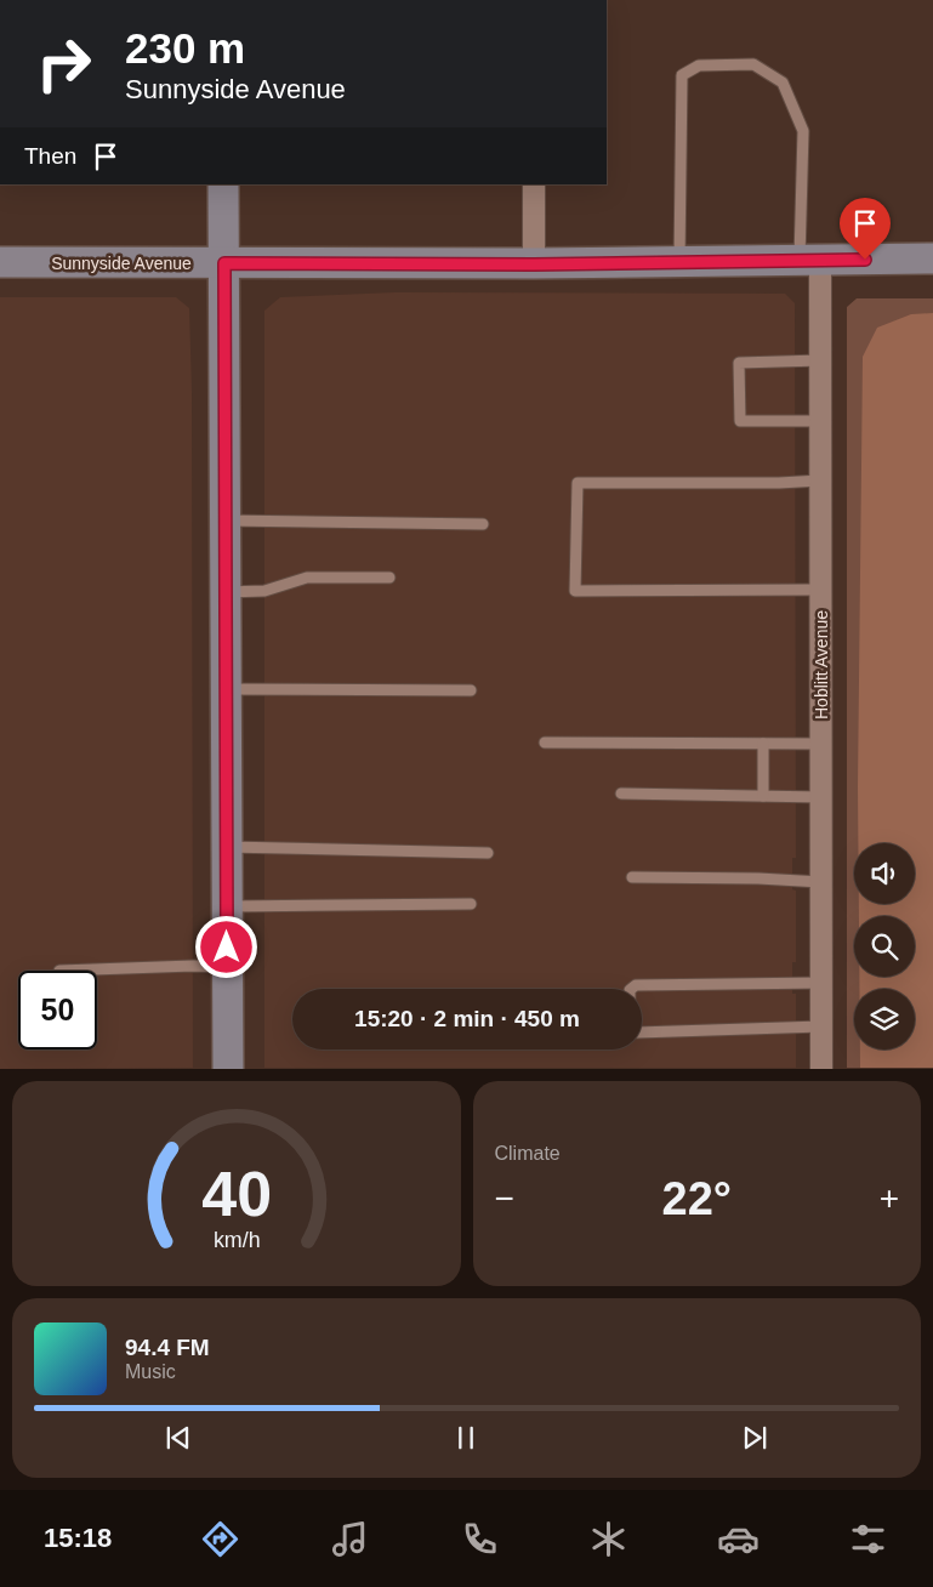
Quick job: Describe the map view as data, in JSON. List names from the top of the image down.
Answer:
{
  "streets": {
    "main road": ["Sunnyside Avenue"],
    "street": ["Hoblitt Avenue"]
  },
  "crossings": [
    ["Sunnyside Avenue", "Hoblitt Avenue"]
  ],
  "page": {
    "turn": ["230 m", "Sunnyside Avenue"],
    "then": "Then",
    "limit": "50",
    "trip": "15:20 · 2 min · 450 m",
    "tile": "Climate",
    "heat": ["−", "22°", "+"],
    "song": ["94.4 FM", "Music"],
    "tabs": "15:18",
    "gauge": ["40", "km/h"]
  }
}
